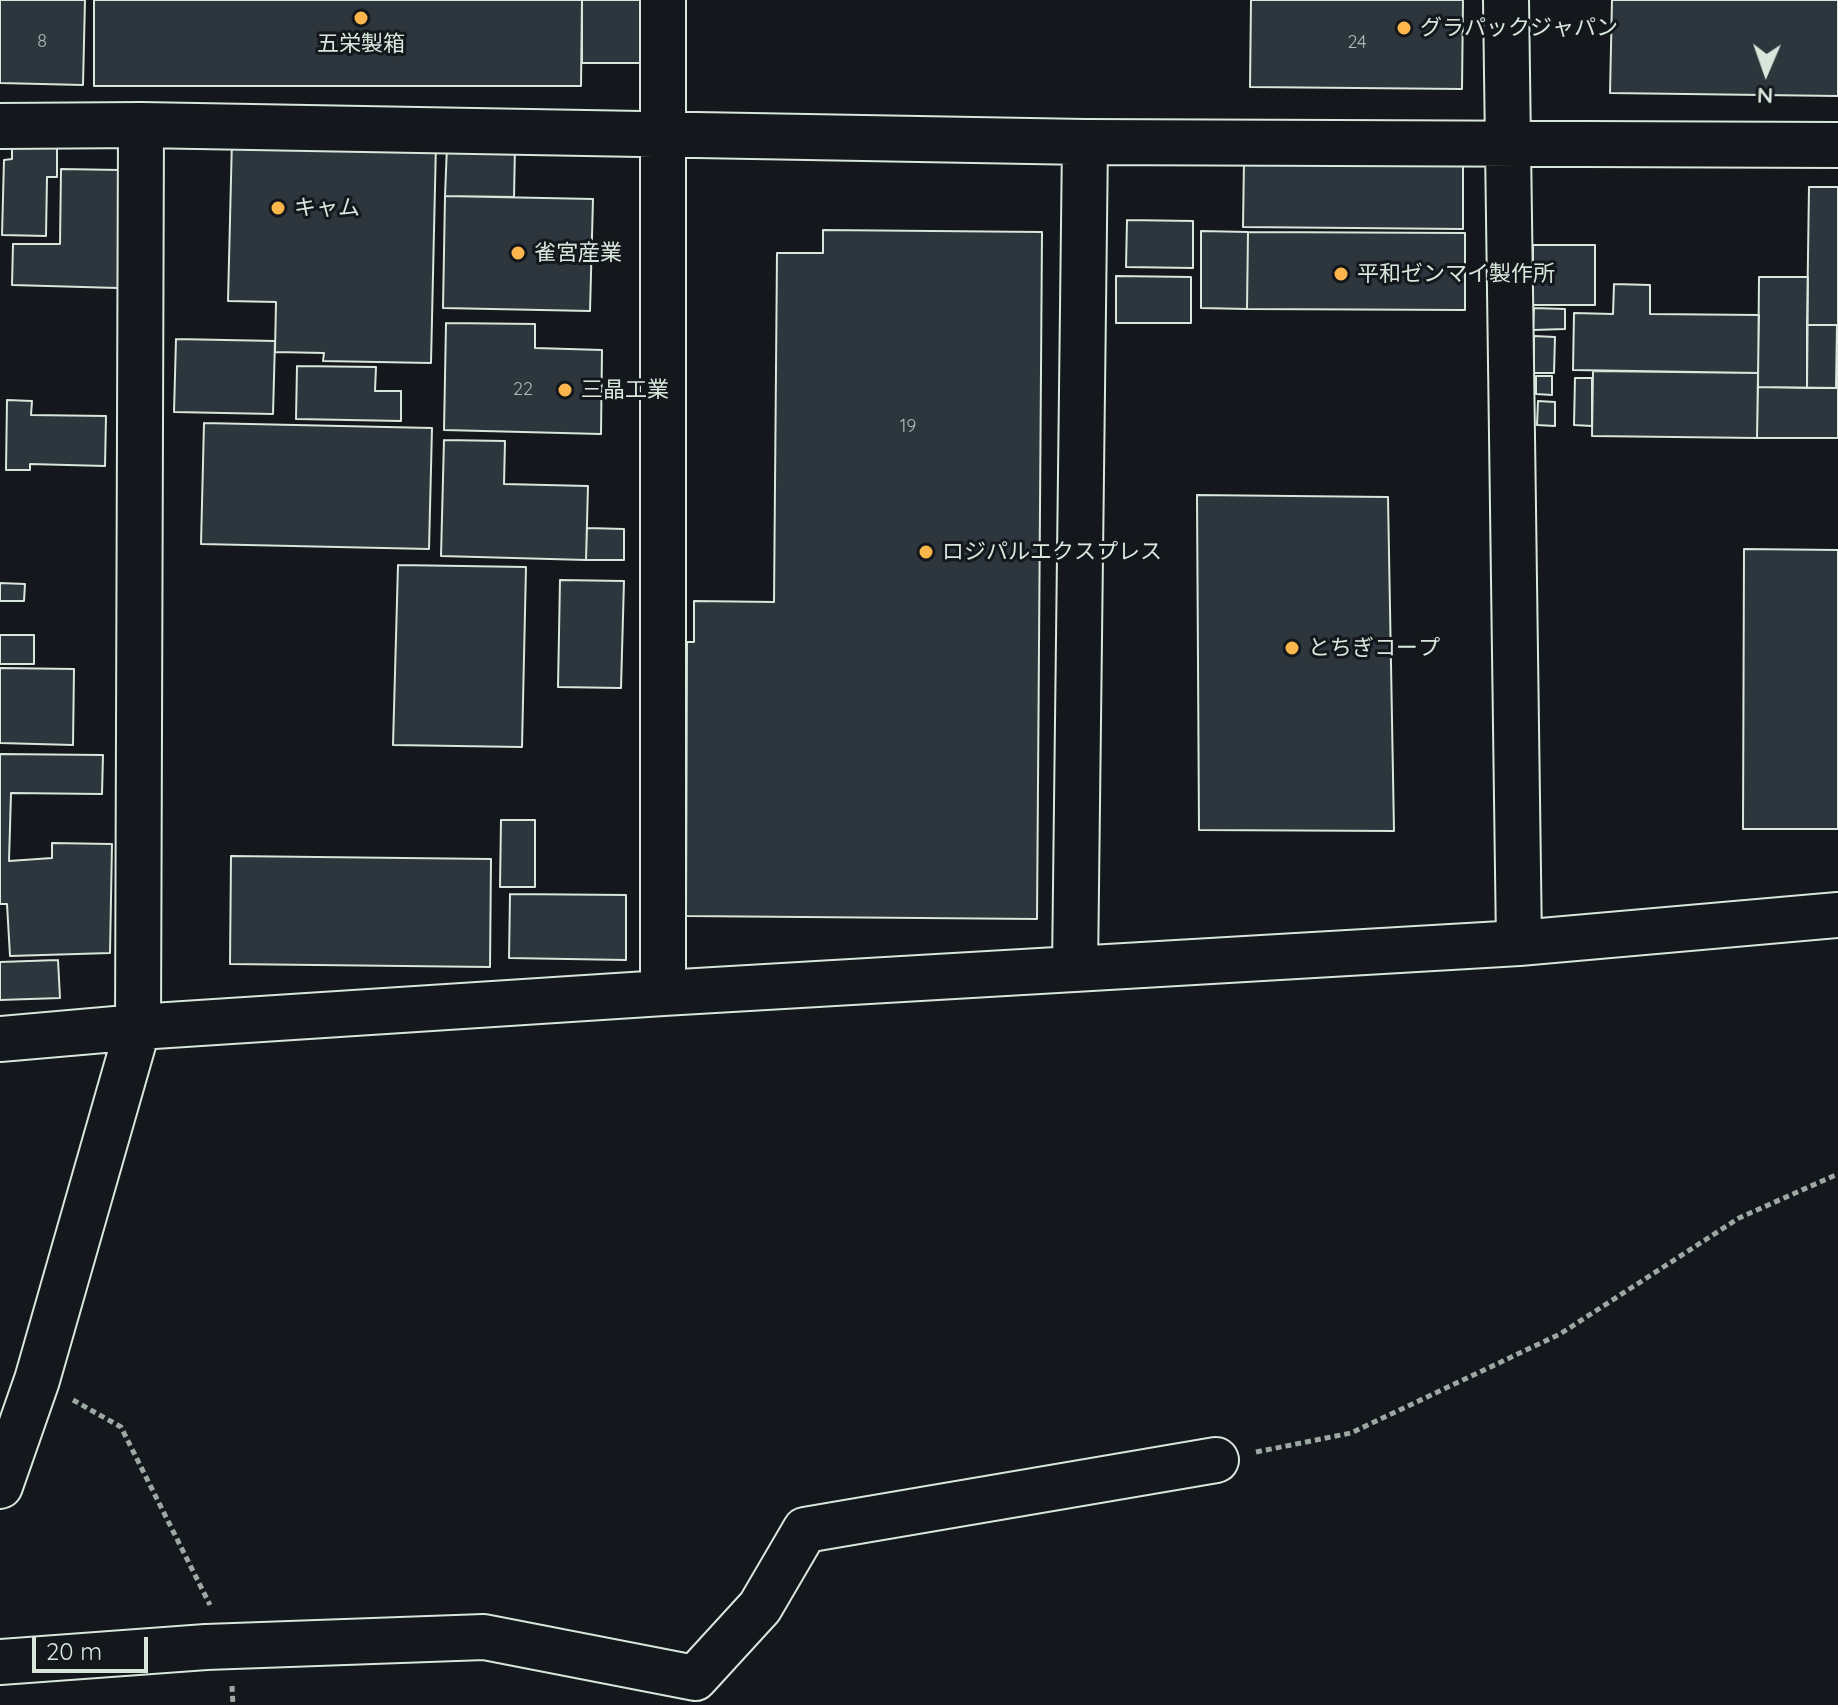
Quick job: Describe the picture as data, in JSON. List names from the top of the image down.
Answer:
{
  "places": [
    "五栄製箱",
    "グラパックジャパン",
    "キャム",
    "雀宮産業",
    "平和ゼンマイ製作所",
    "三晶工業",
    "ロジパルエクスプレス",
    "とちぎコープ"
  ],
  "house_numbers": [
    "8",
    "24",
    "22",
    "19"
  ],
  "scale_bar": "20 m",
  "north": "bottom"
}
